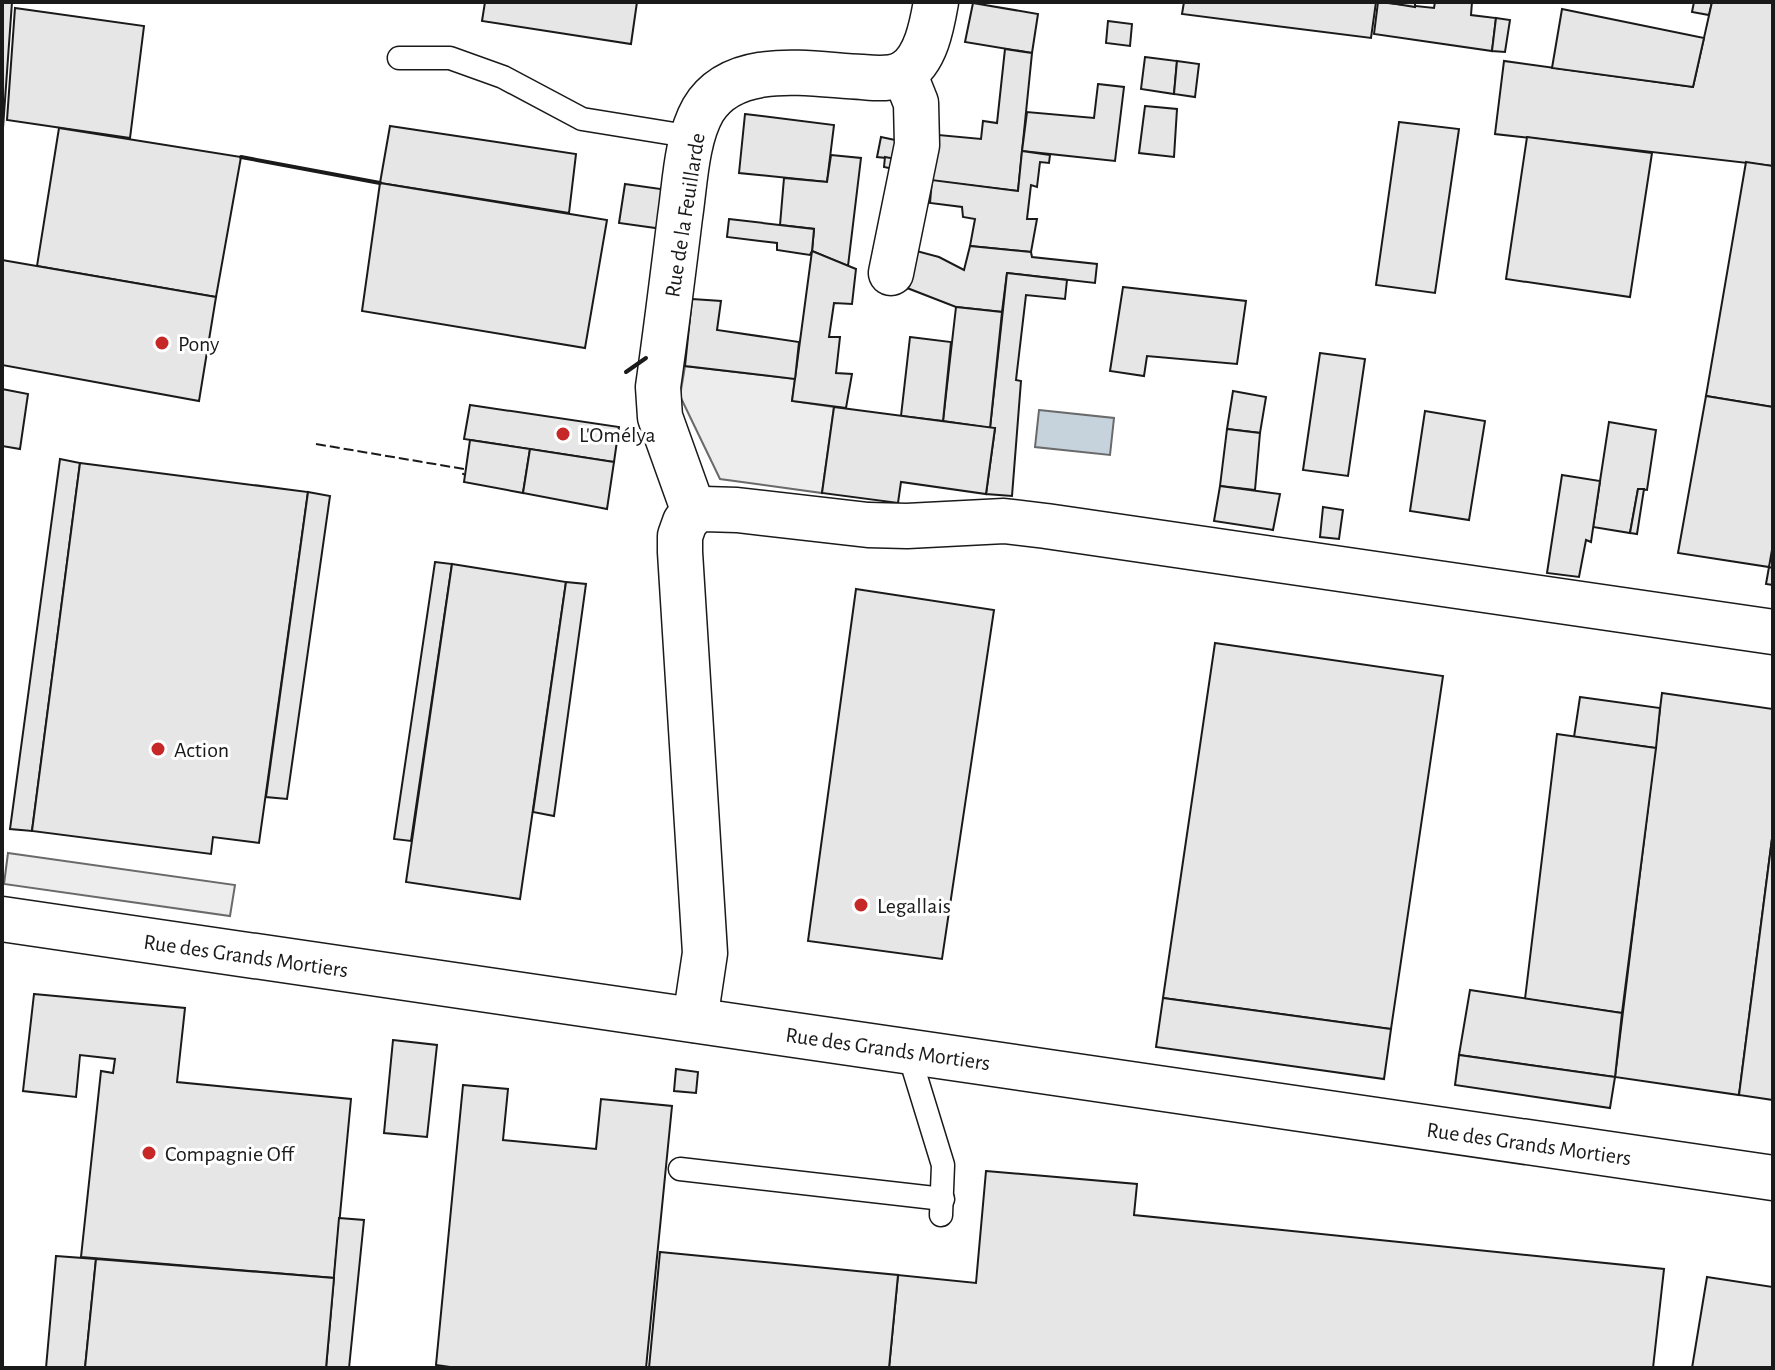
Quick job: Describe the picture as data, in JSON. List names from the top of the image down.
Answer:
{
  "streets": {
    "street": ["Rue de la Feuillarde", "Rue des Grands Mortiers"]
  },
  "places": [
    "Pony",
    "L'Omélya",
    "Action",
    "Legallais",
    "Compagnie Off"
  ]
}
